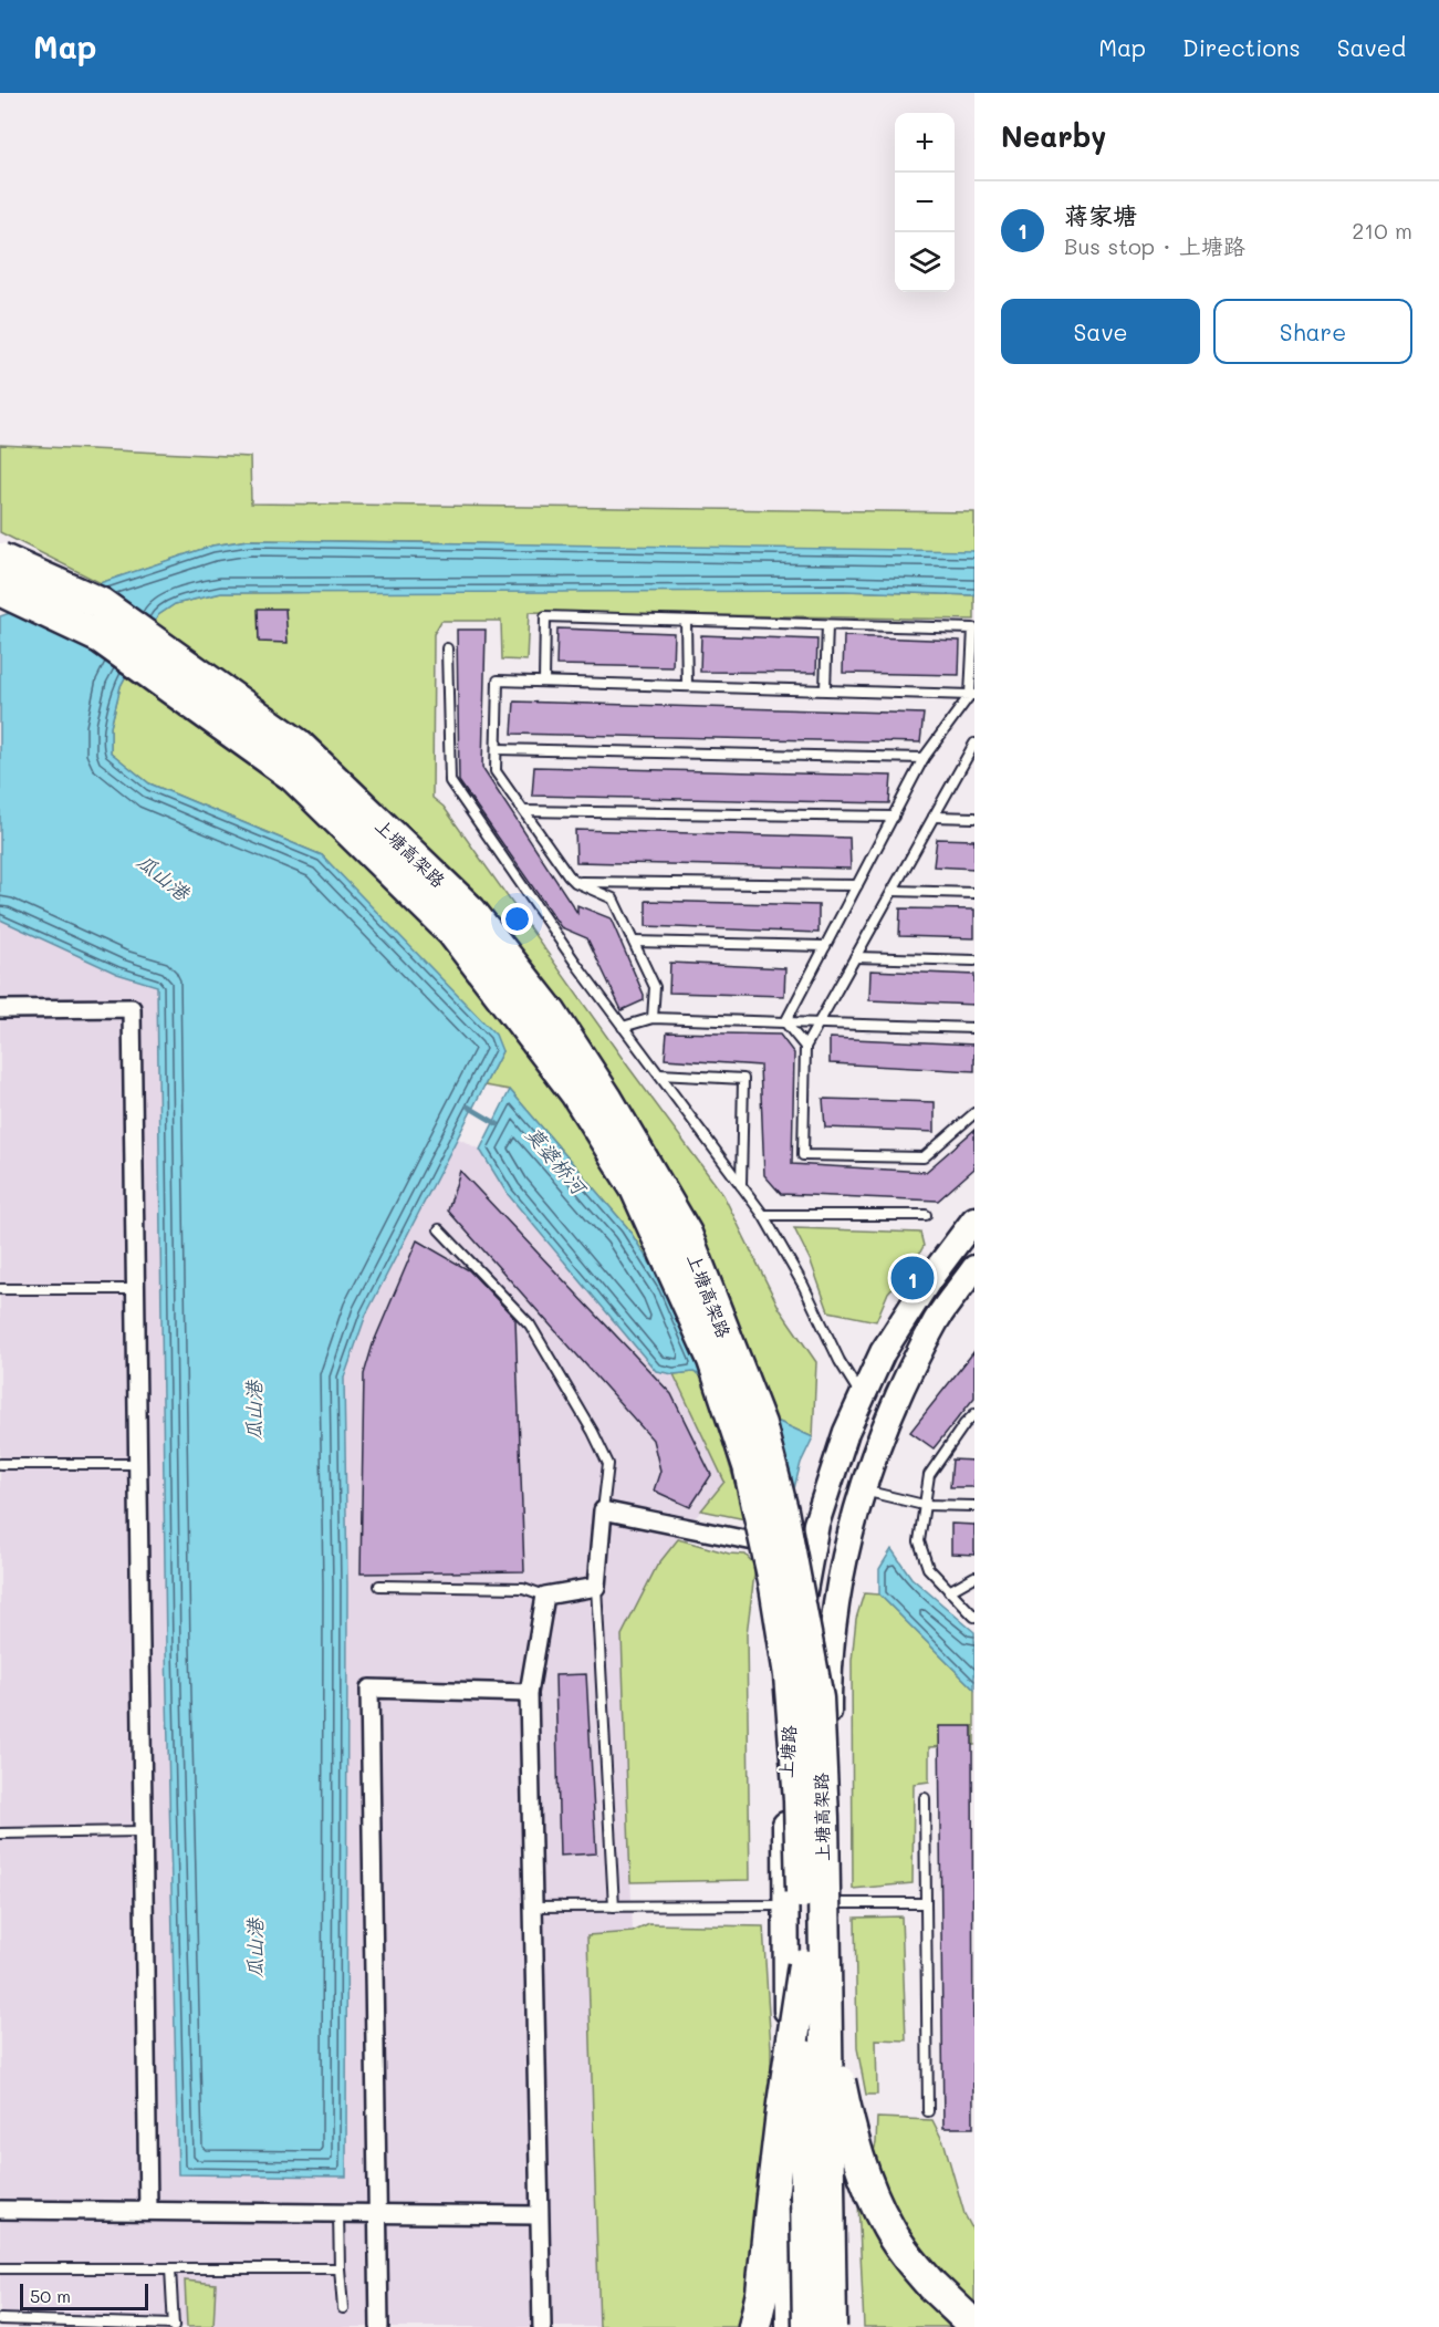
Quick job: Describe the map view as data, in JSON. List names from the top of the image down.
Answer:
{
  "streets": {
    "highway": ["上塘高架路"],
    "main road": ["上塘路"]
  },
  "water": ["瓜山港", "莫婆桥河"],
  "scale_bar": "50 m",
  "page": {
    "header": "Map",
    "nav": ["Map", "Directions", "Saved"],
    "heading": "Nearby",
    "map_buttons": ["+", "−"],
    "list": [
      {
        "mark": "1",
        "name": "蒋家塘",
        "note": "Bus stop · 上塘路",
        "value": "210 m"
      }
    ],
    "buttons": ["Save", "Share"],
    "pins": "1",
    "scale": "50 m"
  }
}
